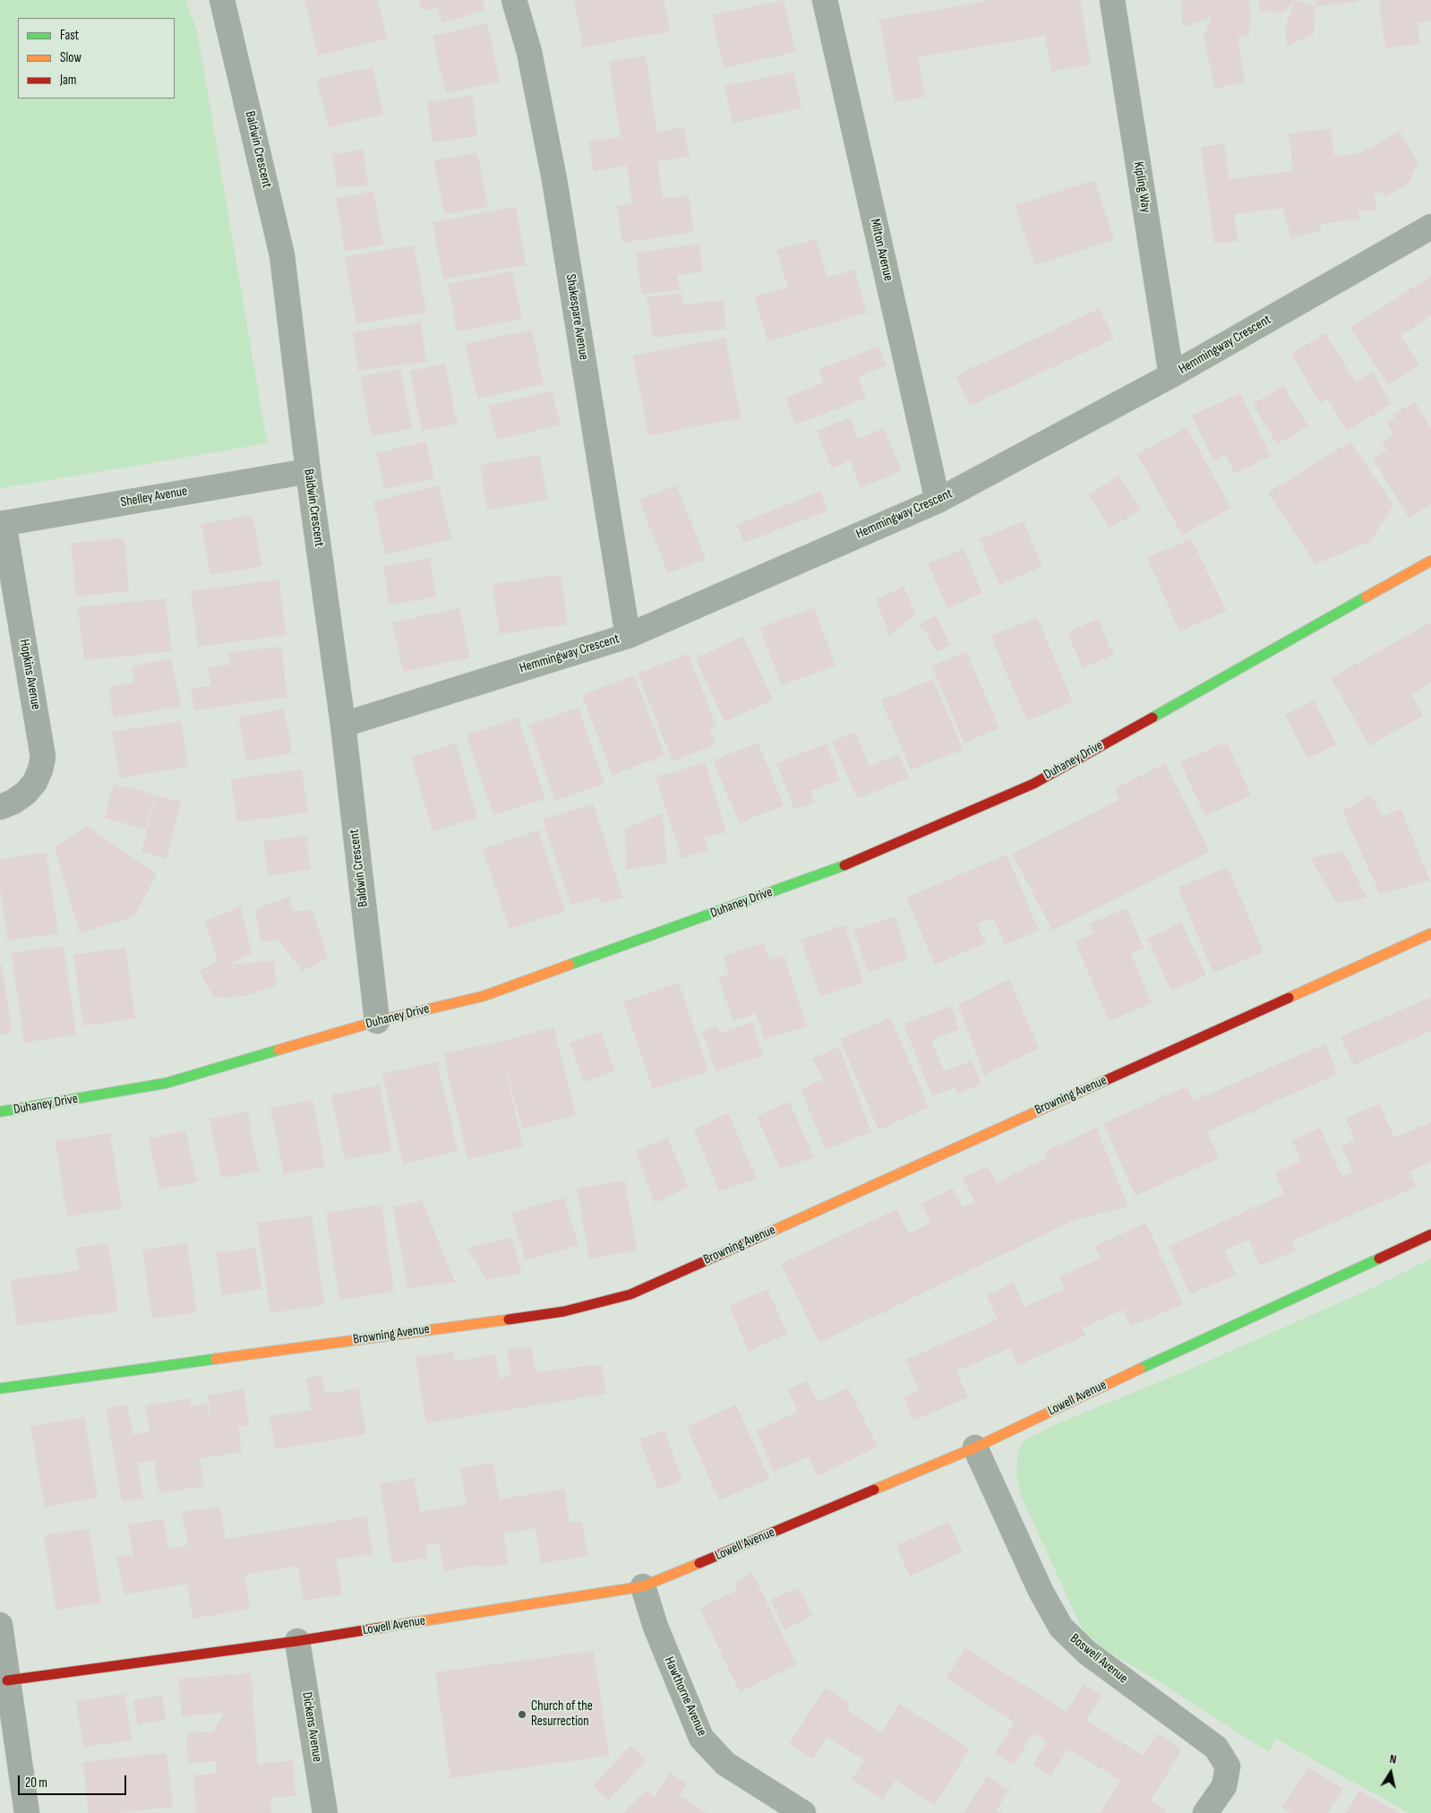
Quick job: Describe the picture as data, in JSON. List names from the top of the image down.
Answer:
{
  "streets": {
    "street": [
      "Baldwin Crescent",
      "Kipling Way",
      "Milton Avenue",
      "Shakespare Avenue",
      "Hemmingway Crescent",
      "Shelley Avenue",
      "Hopkins Avenue",
      "Duhaney Drive",
      "Browning Avenue",
      "Lowell Avenue",
      "Boswell Avenue",
      "Hawthorne Avenue",
      "Dickens Avenue"
    ]
  },
  "crossings": [
    ["Baldwin Crescent", "Hemmingway Crescent"],
    ["Baldwin Crescent", "Shelley Avenue"],
    ["Baldwin Crescent", "Duhaney Drive"],
    ["Kipling Way", "Hemmingway Crescent"],
    ["Milton Avenue", "Hemmingway Crescent"],
    ["Shakespare Avenue", "Hemmingway Crescent"],
    ["Shelley Avenue", "Hopkins Avenue"],
    ["Lowell Avenue", "Boswell Avenue"],
    ["Lowell Avenue", "Hawthorne Avenue"],
    ["Lowell Avenue", "Dickens Avenue"]
  ],
  "places": ["Church of the Resurrection"],
  "legend": ["Fast", "Slow", "Jam"],
  "scale_bar": "20 m",
  "north": "top"
}
